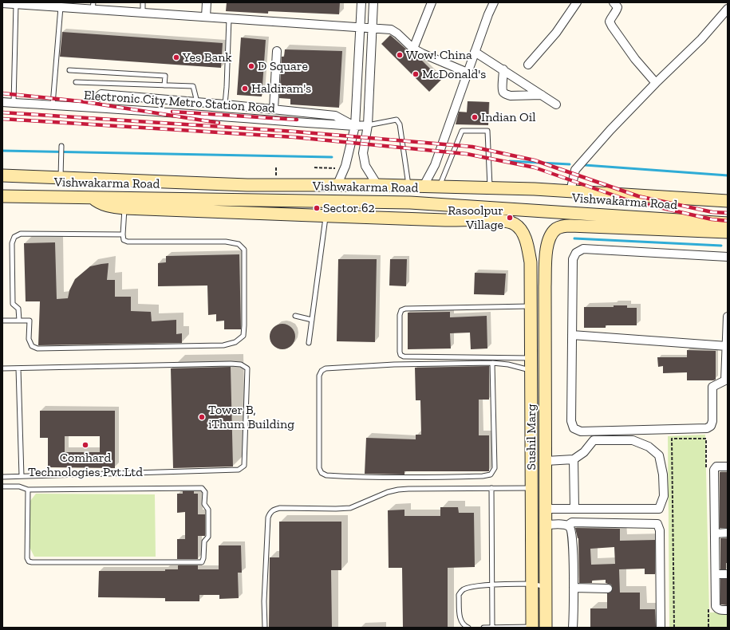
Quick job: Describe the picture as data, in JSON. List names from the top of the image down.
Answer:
{
  "streets": {
    "main road": ["Vishwakarma Road", "Sushil Marg"],
    "street": ["Electronic City Metro Station Road"]
  },
  "crossings": [
    ["Vishwakarma Road", "Sushil Marg"]
  ],
  "places": [
    "Wow! China",
    "Yes Bank",
    "D Square",
    "McDonald's",
    "Haldiram's",
    "Indian Oil",
    "Sector 62",
    "Rasoolpur Village",
    "Tower B, iThum Building",
    "Comhard Technologies Pvt.Ltd"
  ]
}
